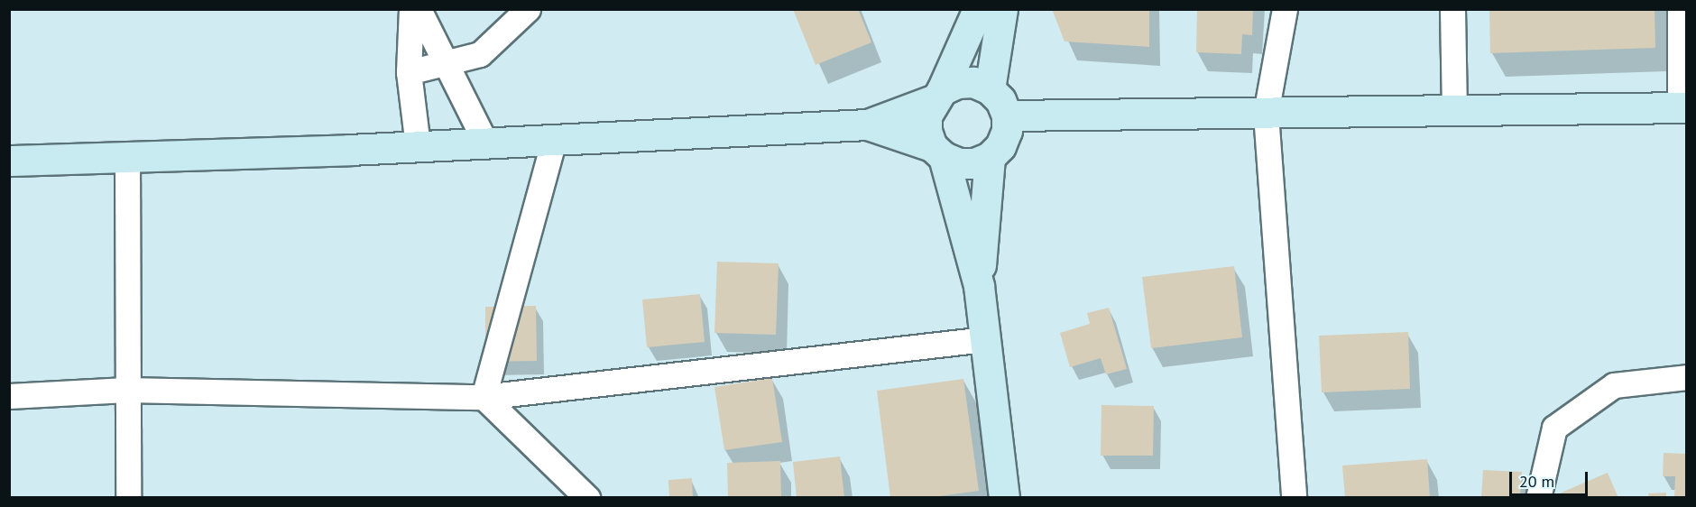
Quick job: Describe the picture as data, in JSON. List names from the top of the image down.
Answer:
{
  "scale_bar": "20 m"
}
